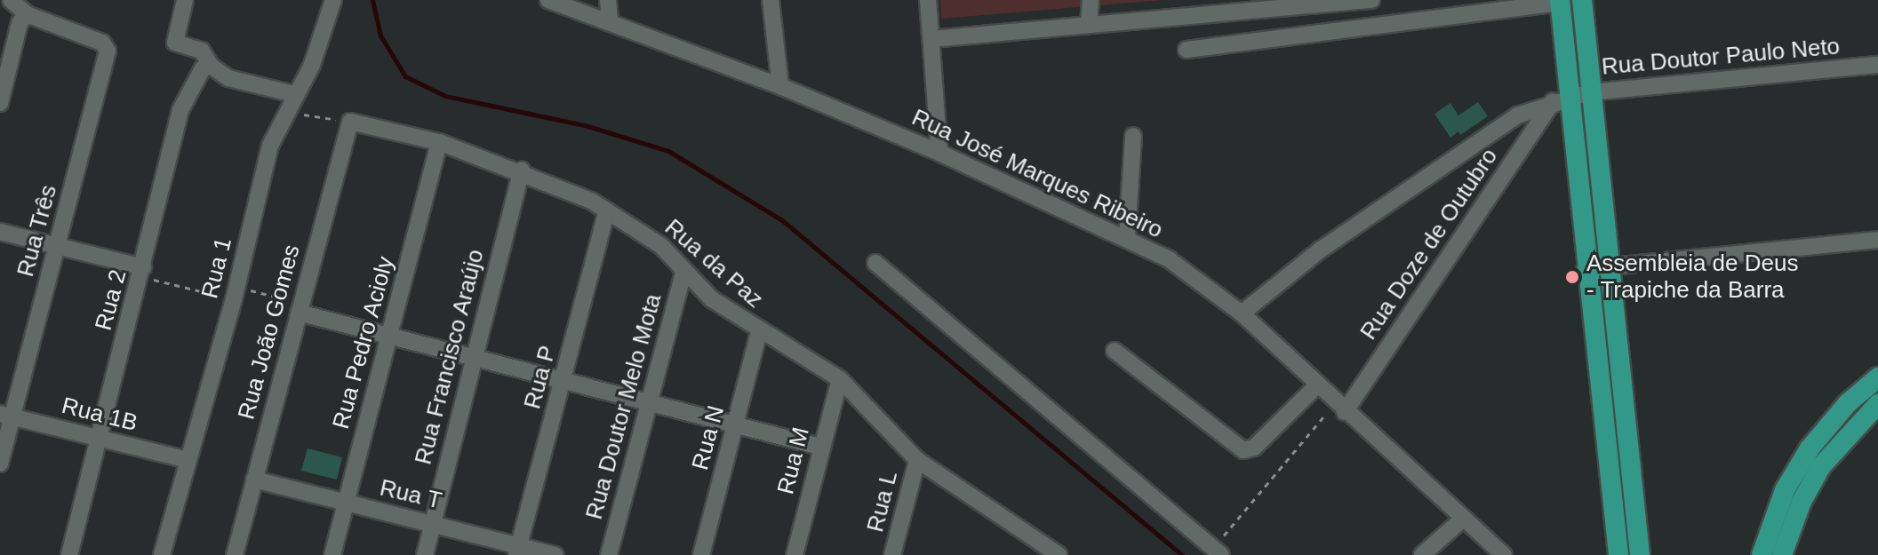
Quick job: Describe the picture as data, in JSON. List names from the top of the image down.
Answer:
{
  "streets": {
    "street": [
      "Rua Doutor Paulo Neto",
      "Rua José Marques Ribeiro",
      "Rua Três",
      "Rua Doze de Outubro",
      "Rua da Paz",
      "Rua 1",
      "Rua 2",
      "Rua João Gomes",
      "Rua Pedro Acioly",
      "Rua Francisco Araújo",
      "Rua P",
      "Rua Doutor Melo Mota",
      "Rua 1B",
      "Rua N",
      "Rua M",
      "Rua T",
      "Rua L"
    ]
  },
  "crossings": [
    ["Rua Doutor Paulo Neto", "Rua José Marques Ribeiro"],
    ["Rua Doutor Paulo Neto", "Rua Doze de Outubro"],
    ["Rua José Marques Ribeiro", "Rua Doze de Outubro"],
    ["Rua Três", "Rua 1B"],
    ["Rua da Paz", "Rua João Gomes"],
    ["Rua da Paz", "Rua Pedro Acioly"],
    ["Rua da Paz", "Rua Francisco Araújo"],
    ["Rua da Paz", "Rua P"],
    ["Rua da Paz", "Rua Doutor Melo Mota"],
    ["Rua da Paz", "Rua N"],
    ["Rua da Paz", "Rua M"],
    ["Rua da Paz", "Rua L"],
    ["Rua 1", "Rua 1B"],
    ["Rua 2", "Rua 1B"],
    ["Rua João Gomes", "Rua T"],
    ["Rua Pedro Acioly", "Rua T"],
    ["Rua Francisco Araújo", "Rua T"],
    ["Rua P", "Rua T"]
  ],
  "places": ["Assembleia de Deus - Trapiche da Barra"]
}
